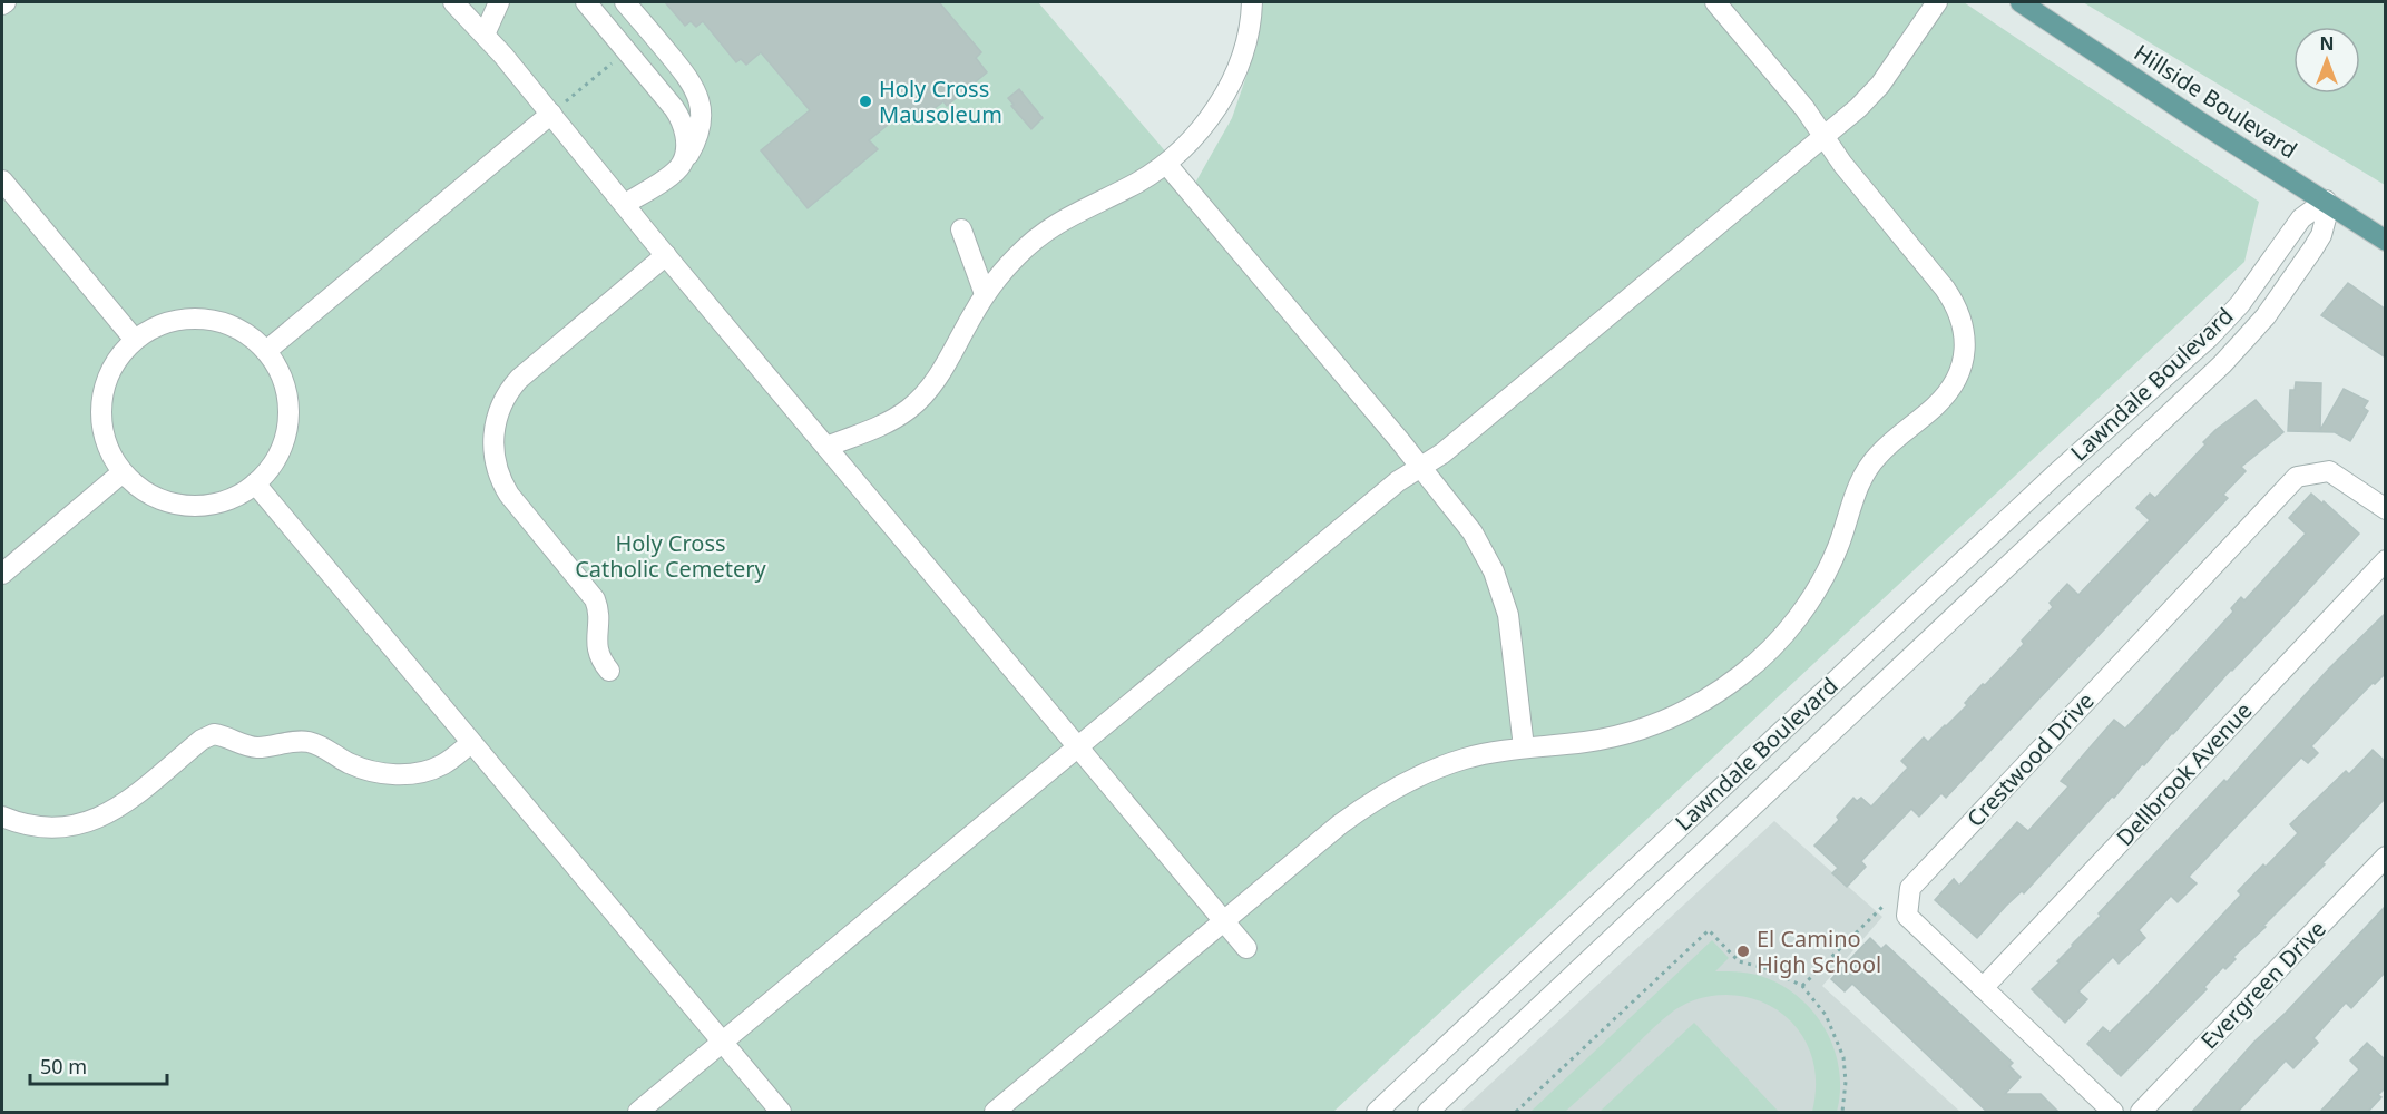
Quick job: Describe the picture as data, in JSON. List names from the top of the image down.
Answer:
{
  "streets": {
    "main road": ["Hillside Boulevard"],
    "street": [
      "Lawndale Boulevard",
      "Crestwood Drive",
      "Dellbrook Avenue",
      "Evergreen Drive"
    ]
  },
  "crossings": [
    ["Hillside Boulevard", "Lawndale Boulevard"],
    ["Crestwood Drive", "Dellbrook Avenue"]
  ],
  "parks": ["Holy Cross Catholic Cemetery"],
  "places": ["Holy Cross Mausoleum", "El Camino High School"],
  "scale_bar": "50 m",
  "north": "top"
}
